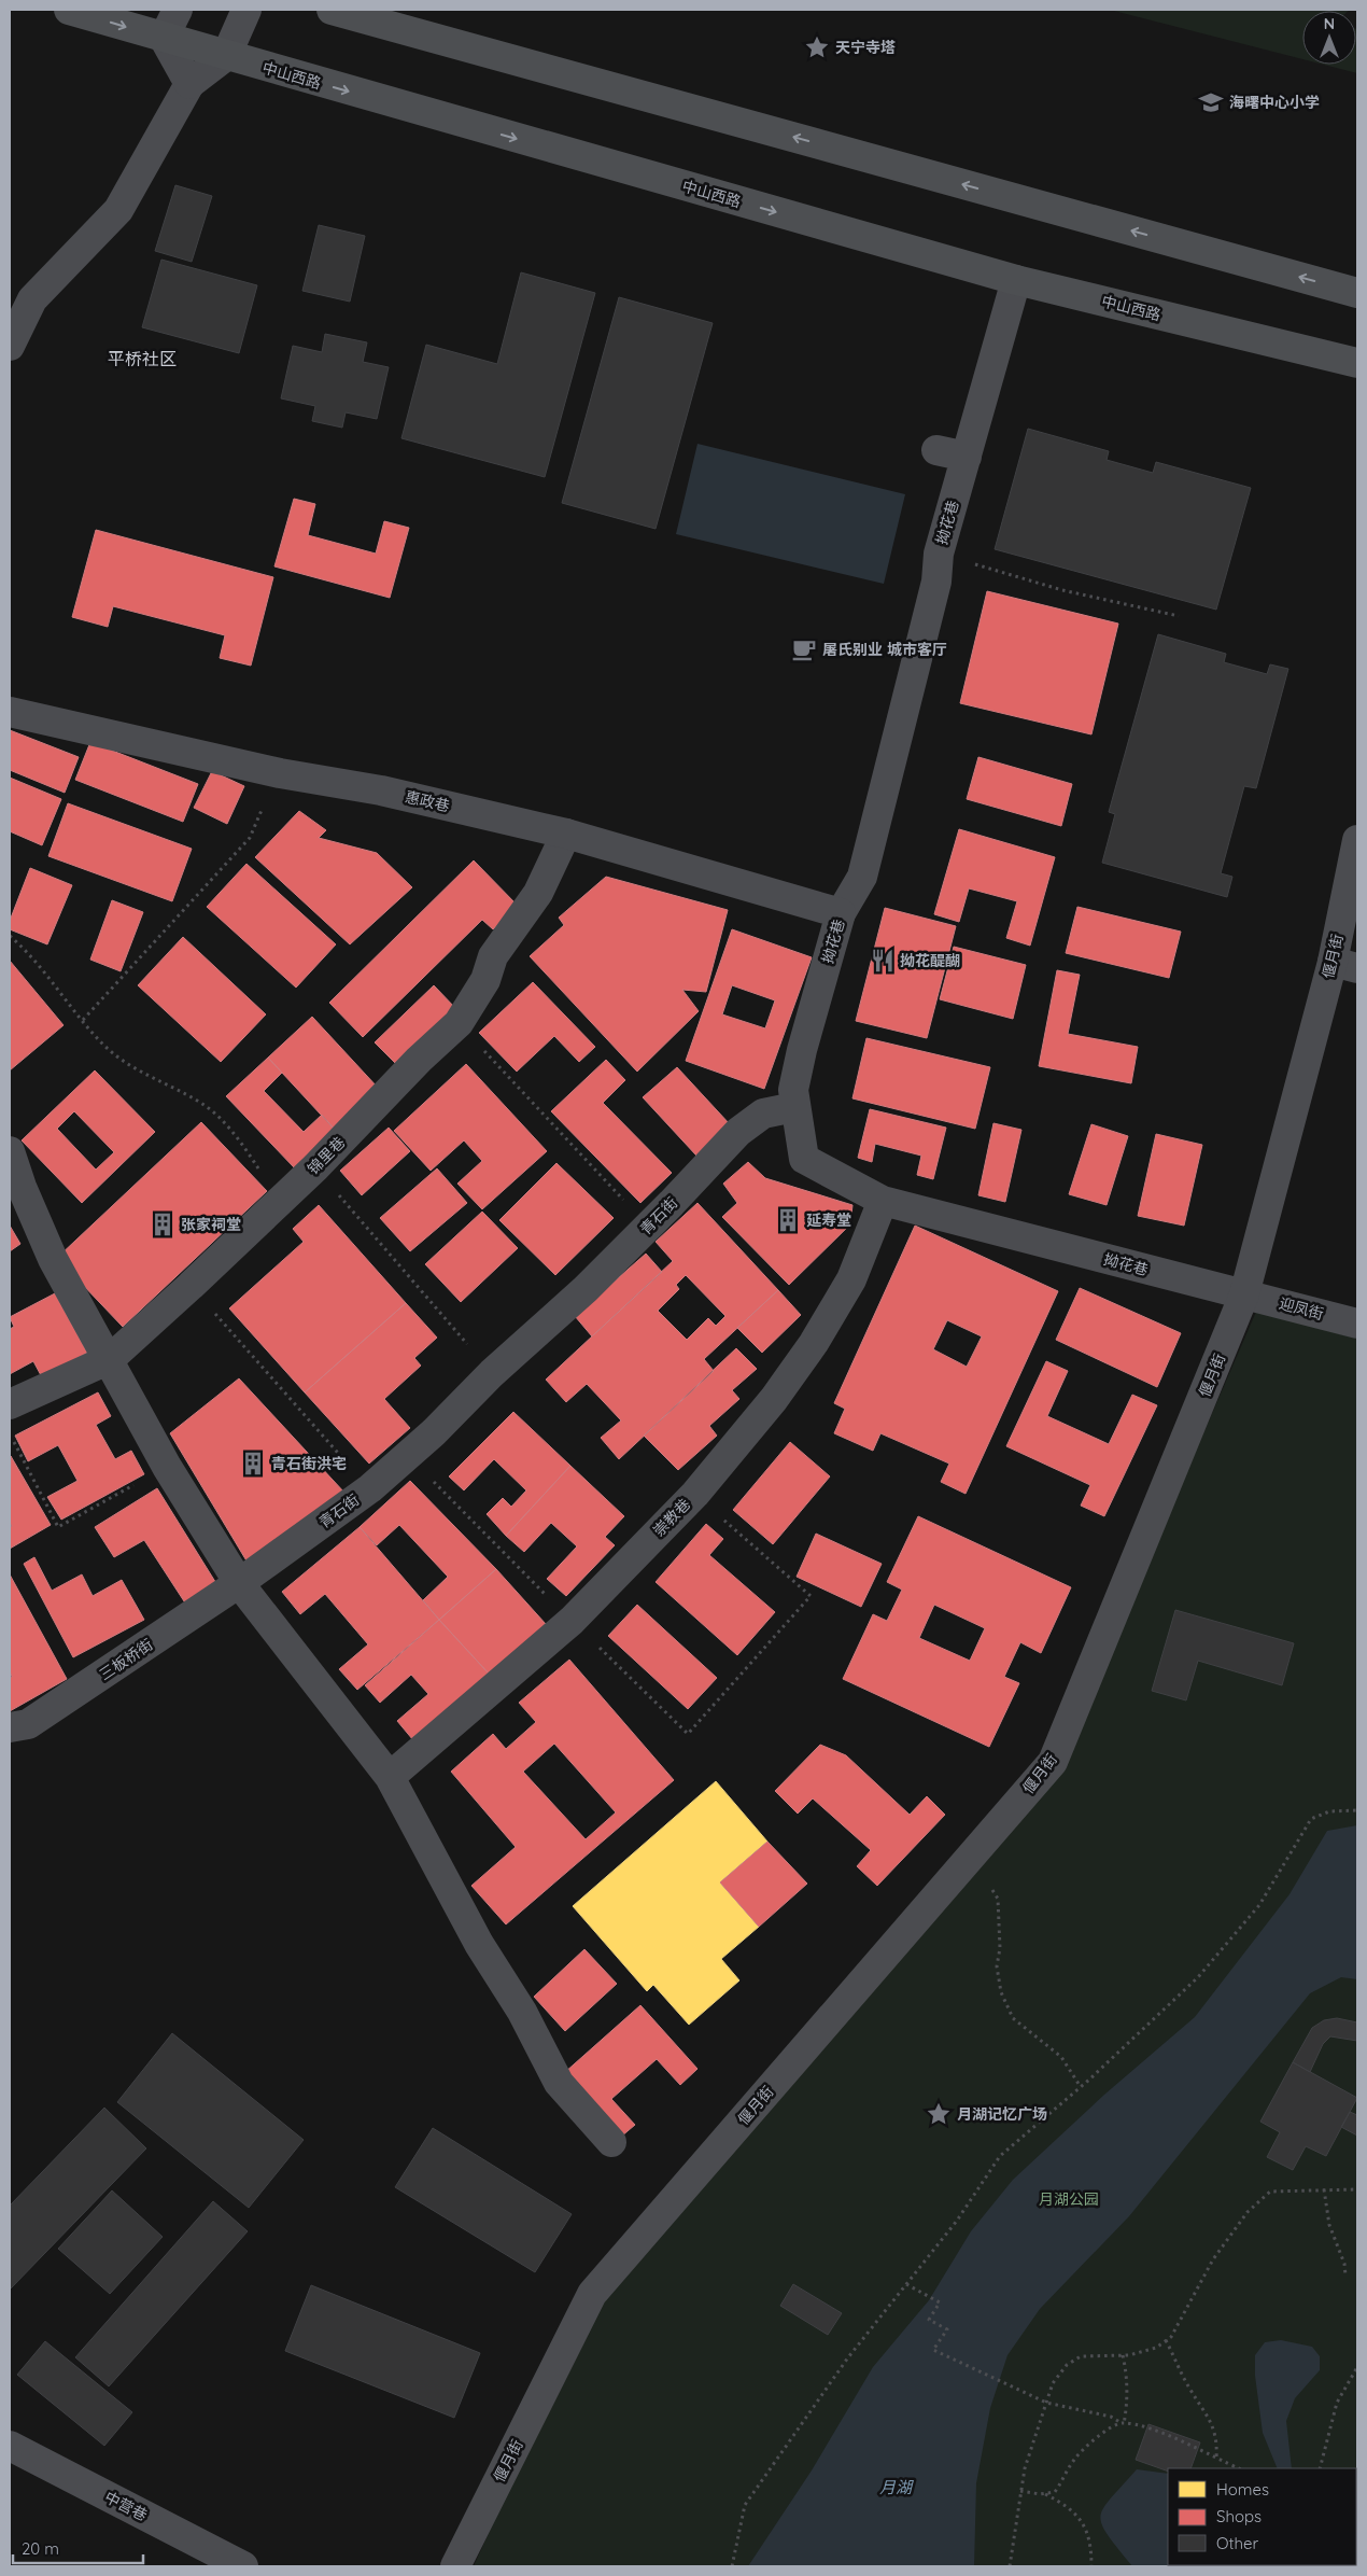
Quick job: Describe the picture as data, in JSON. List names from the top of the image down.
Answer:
{
  "streets": {
    "main road": ["中山西路"],
    "street": [
      "拗花巷",
      "惠政巷",
      "偃月街",
      "锦里巷",
      "青石街",
      "迎凤街",
      "崇教巷",
      "三板桥街",
      "中营巷"
    ]
  },
  "crossings": [
    ["中山西路", "拗花巷"],
    ["拗花巷", "惠政巷"],
    ["拗花巷", "偃月街"],
    ["拗花巷", "青石街"],
    ["拗花巷", "迎凤街"],
    ["拗花巷", "崇教巷"],
    ["惠政巷", "锦里巷"],
    ["偃月街", "迎凤街"],
    ["青石街", "三板桥街"]
  ],
  "districts": ["平桥社区"],
  "water": ["月湖"],
  "parks": ["月湖公园"],
  "places": {
    "place": ["天宁寺塔", "月湖记忆广场"],
    "school or university": ["海曙中心小学"],
    "cafe": ["屠氏别业 城市客厅"],
    "restaurant": ["拗花醍醐"],
    "building": ["延寿堂", "张家祠堂", "青石街洪宅"]
  },
  "legend": ["Homes", "Shops", "Other"],
  "scale_bar": "20 m",
  "north": "top"
}
